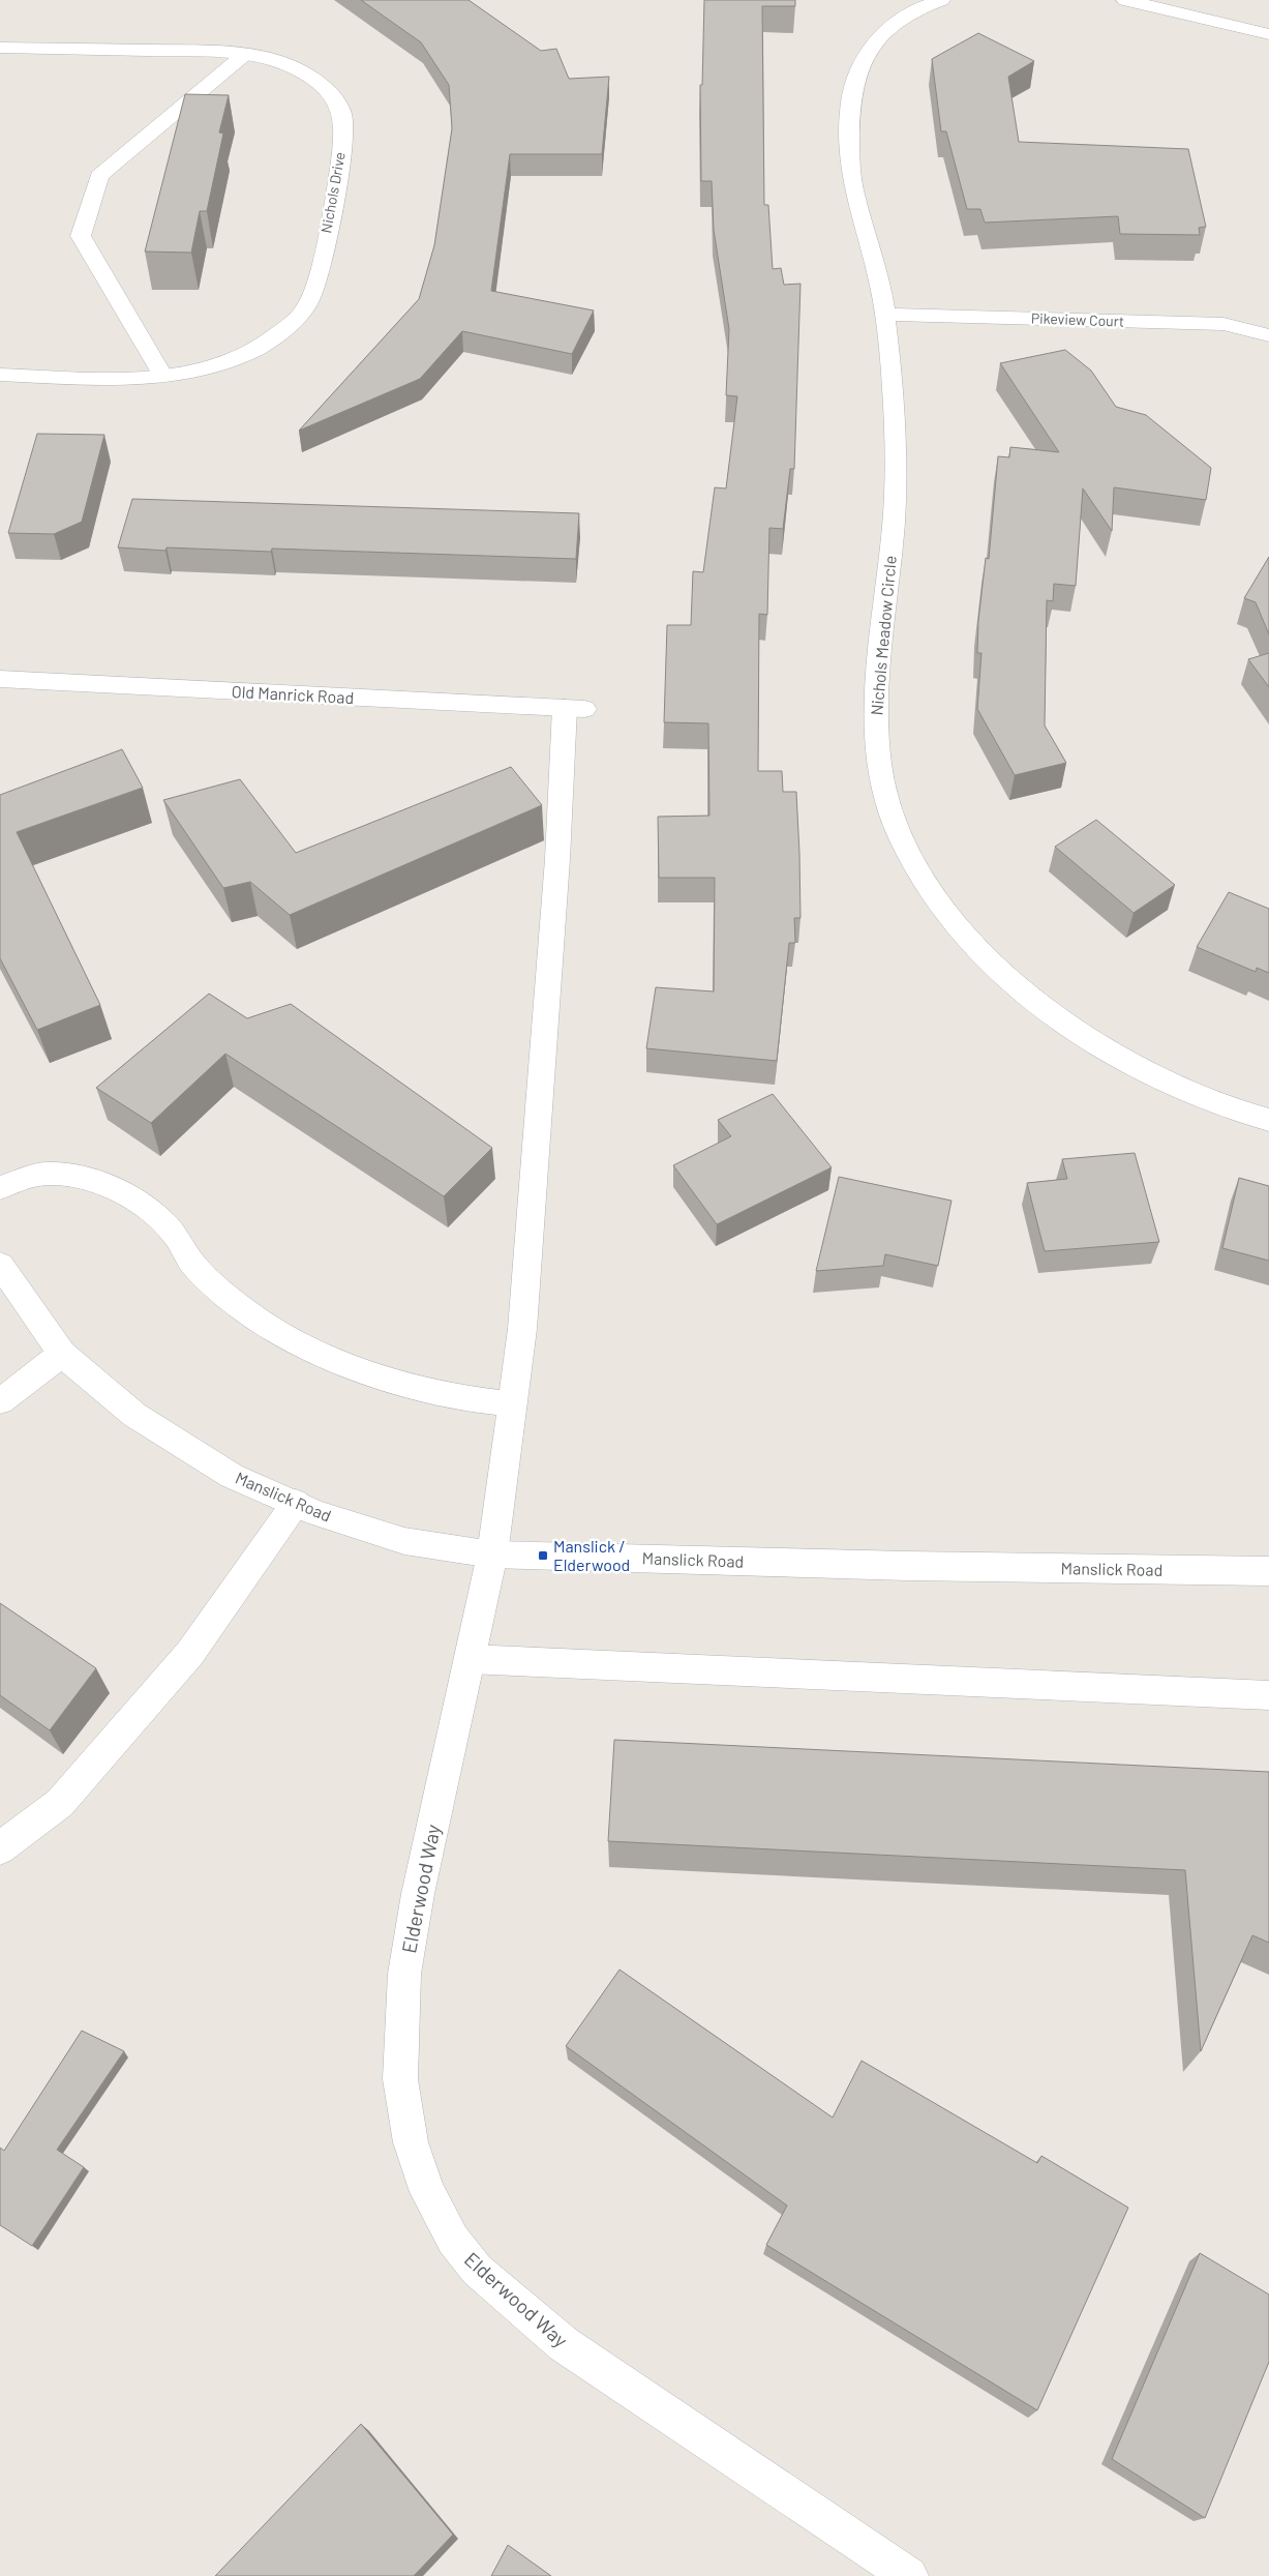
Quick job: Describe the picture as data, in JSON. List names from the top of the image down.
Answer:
{
  "streets": {
    "street": [
      "Nichols Drive",
      "Pikeview Court",
      "Nichols Meadow Circle",
      "Old Manrick Road",
      "Manslick Road",
      "Elderwood Way"
    ]
  },
  "crossings": [
    ["Pikeview Court", "Nichols Meadow Circle"],
    ["Old Manrick Road", "Elderwood Way"],
    ["Manslick Road", "Elderwood Way"]
  ],
  "places": {
    "transit": ["Manslick / Elderwood"]
  }
}
